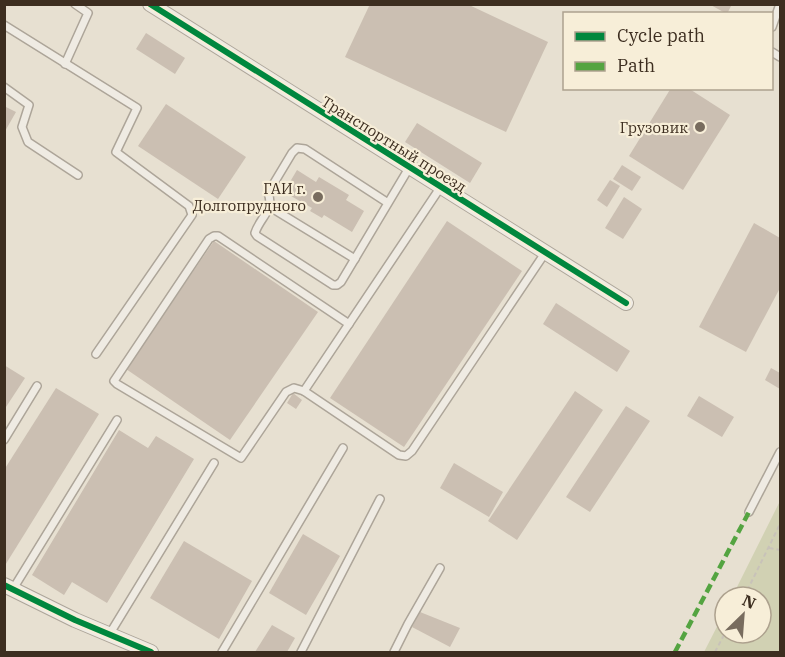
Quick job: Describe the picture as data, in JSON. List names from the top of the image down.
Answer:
{
  "streets": {
    "street": ["Транспортный проезд"]
  },
  "places": ["Грузовик", "ГАИ г. Долгопрудного"],
  "legend": ["Cycle path", "Path"],
  "north": "top right"
}
